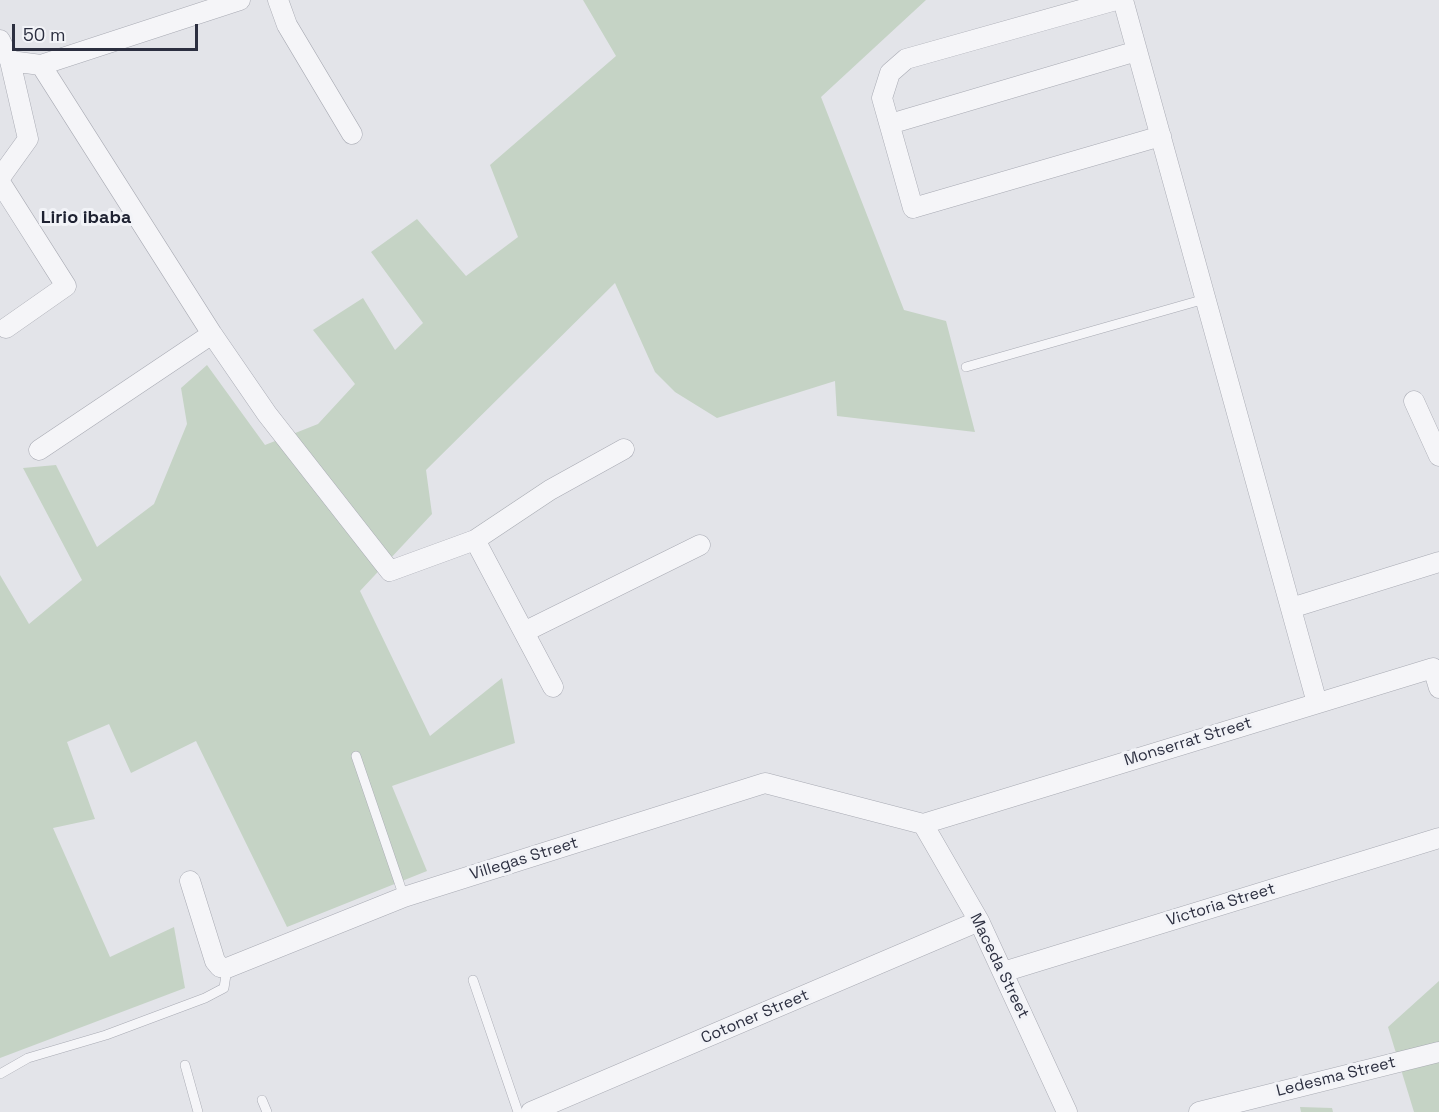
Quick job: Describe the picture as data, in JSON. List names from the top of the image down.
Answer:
{
  "streets": {
    "street": [
      "Monserrat Street",
      "Villegas Street",
      "Victoria Street",
      "Maceda Street",
      "Cotoner Street",
      "Ledesma Street"
    ]
  },
  "crossings": [
    ["Monserrat Street", "Villegas Street"],
    ["Monserrat Street", "Maceda Street"],
    ["Villegas Street", "Maceda Street"],
    ["Victoria Street", "Maceda Street"],
    ["Maceda Street", "Cotoner Street"]
  ],
  "districts": ["Lirio ibaba"],
  "scale_bar": "50 m"
}
